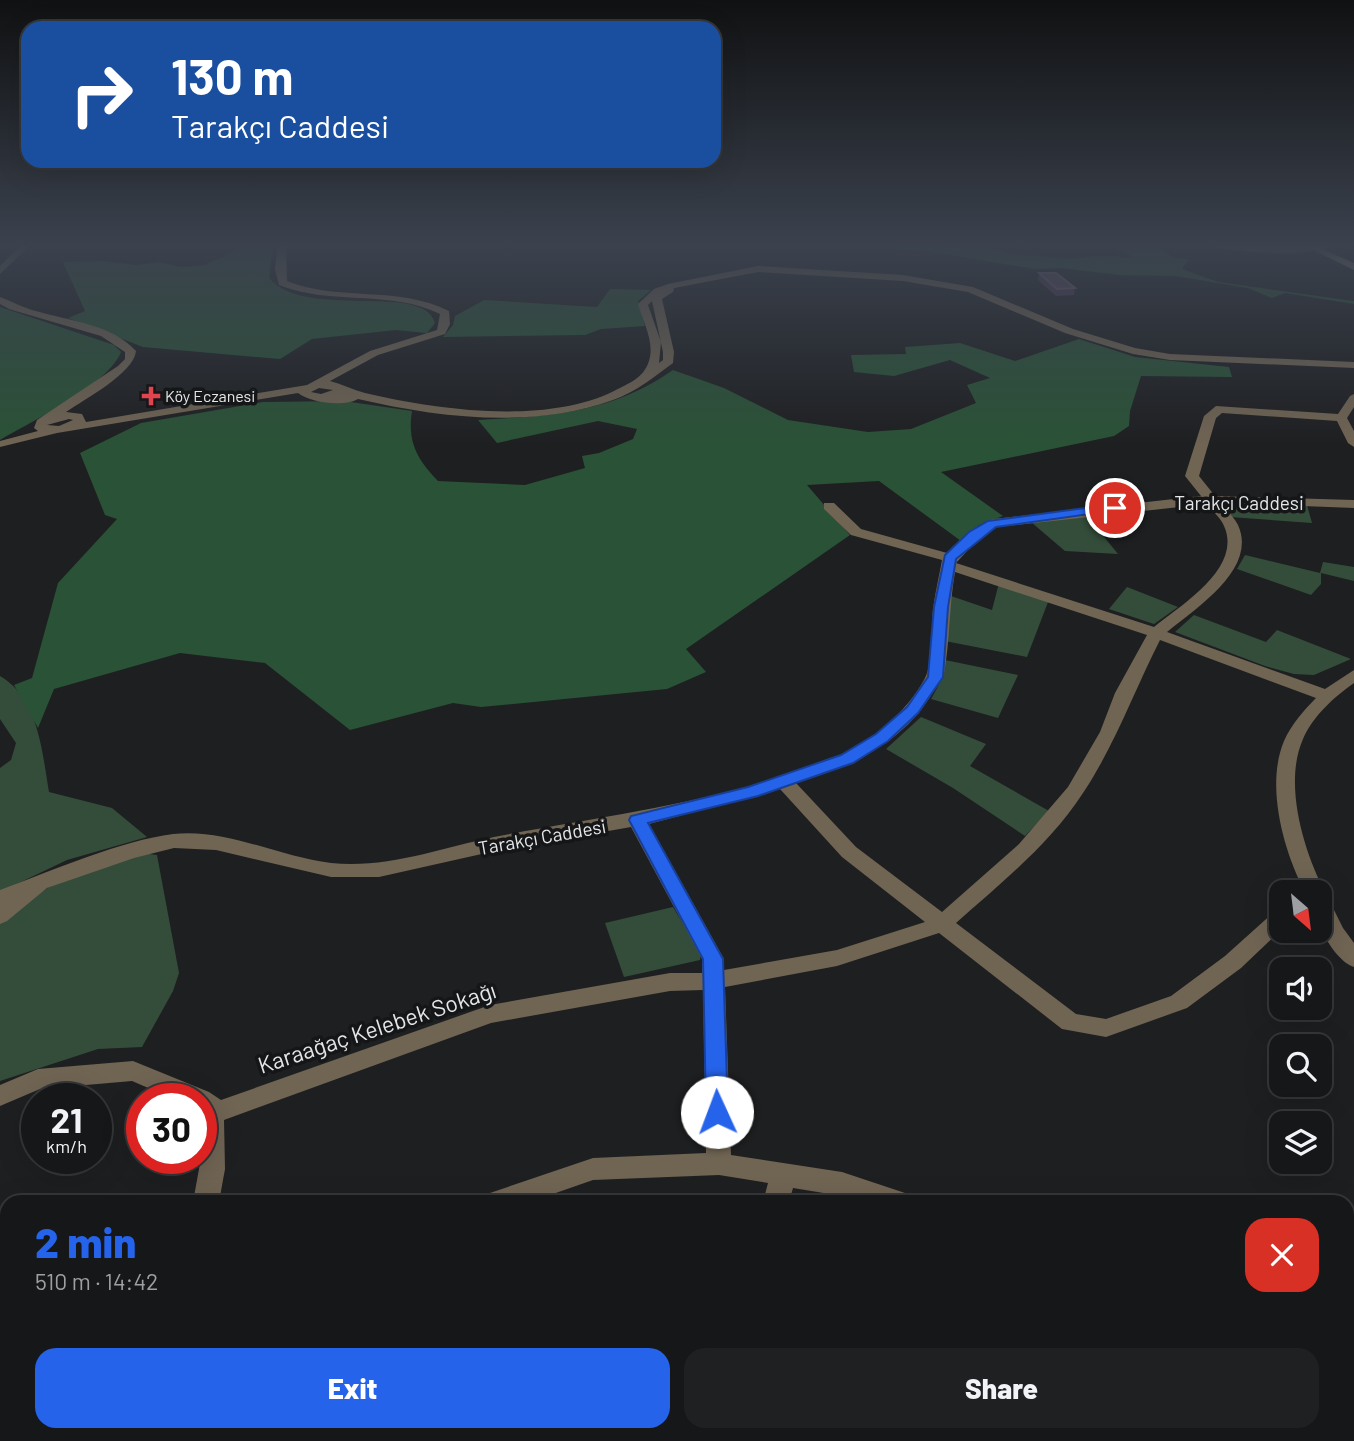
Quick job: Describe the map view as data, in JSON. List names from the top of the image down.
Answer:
{
  "streets": {
    "street": ["Tarakçı Caddesi", "Karaağaç Kelebek Sokağı"]
  },
  "places": {
    "health": ["Köy Eczanesi"]
  },
  "north": "bottom right",
  "page": {
    "turn": ["130 m", "Tarakçı Caddesi"],
    "speed": "21 km/h",
    "limit": "30",
    "heading": ["2 min", "510 m · 14:42"],
    "buttons": ["Exit", "Share"]
  }
}
